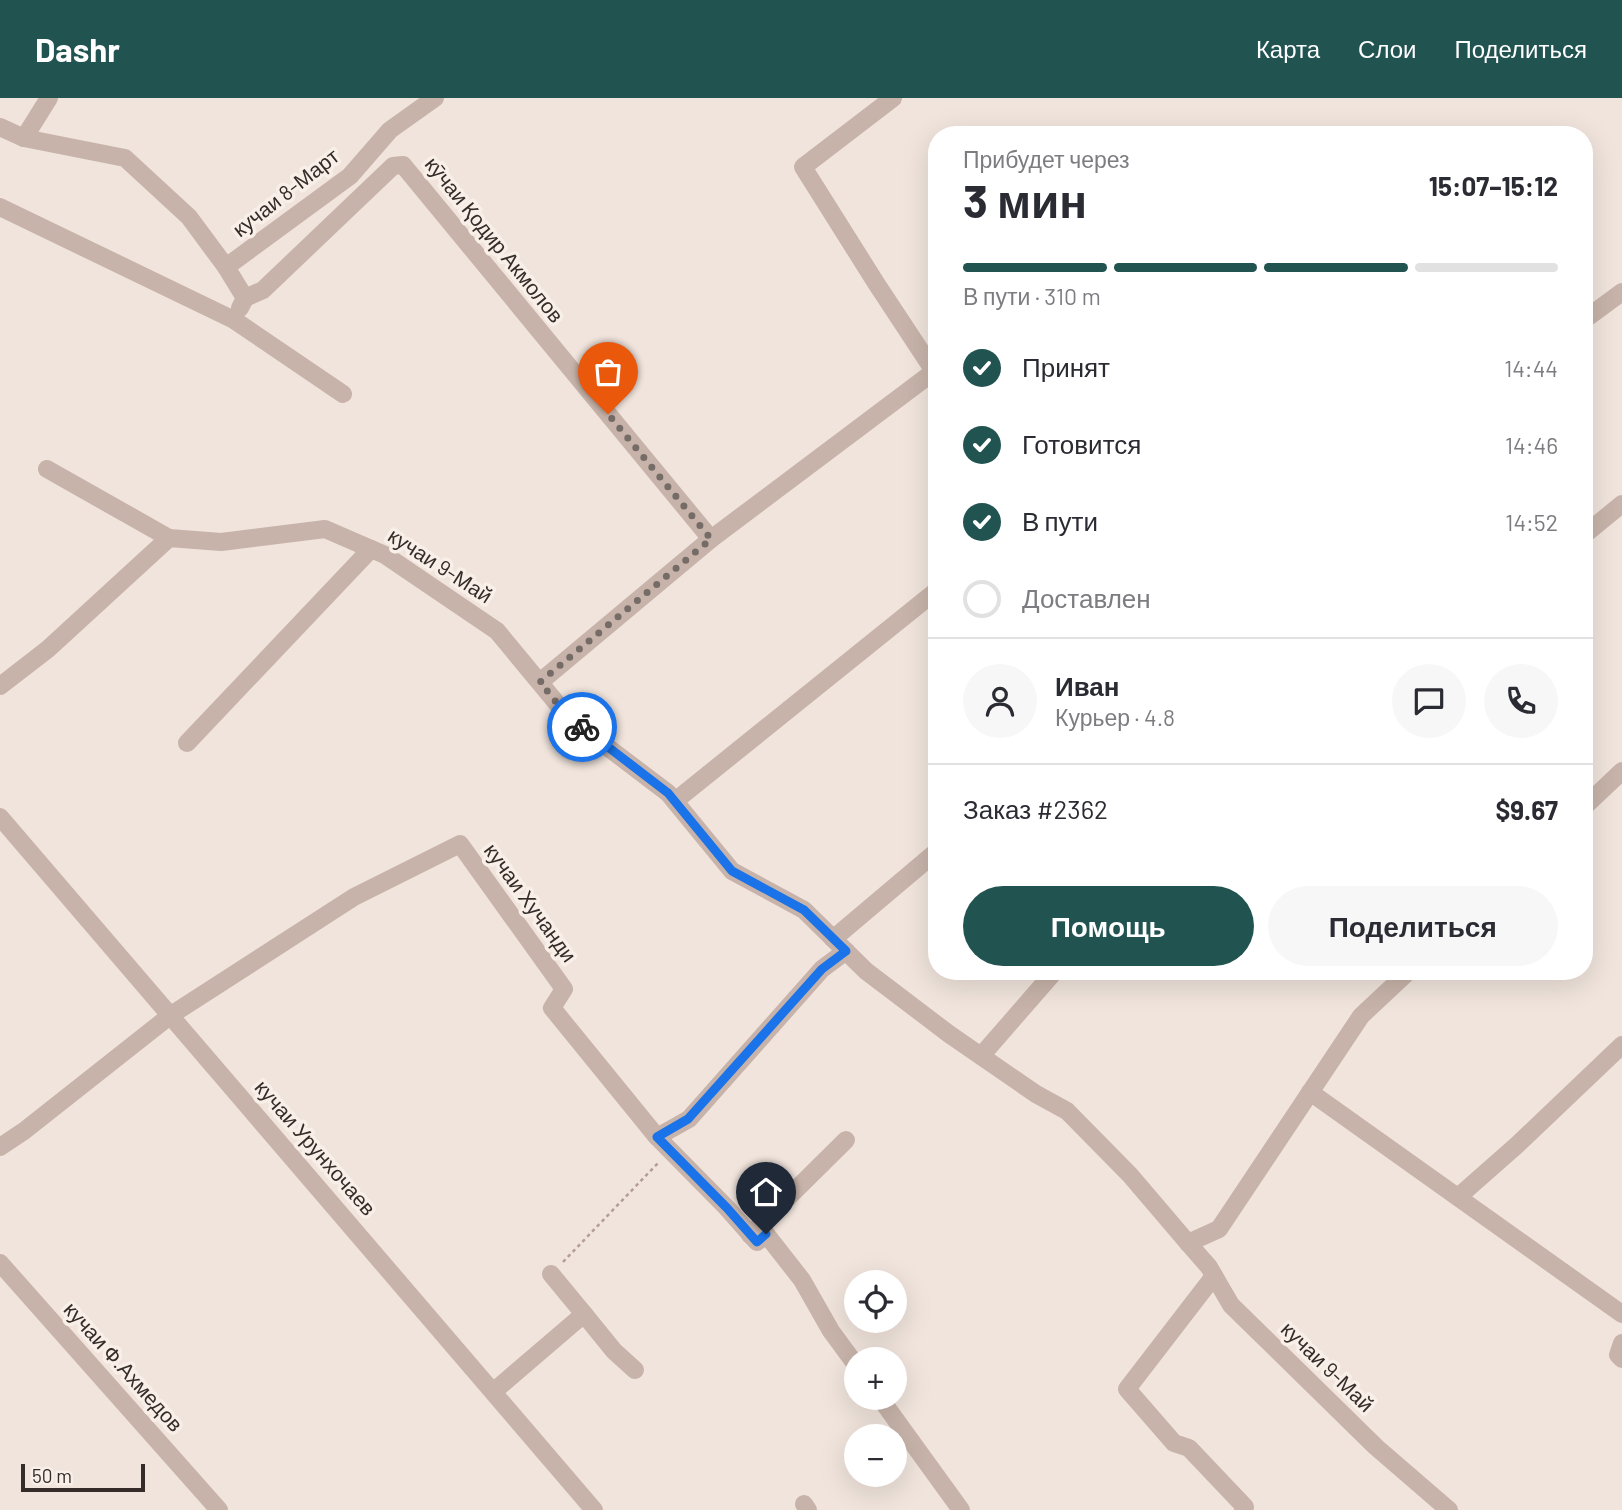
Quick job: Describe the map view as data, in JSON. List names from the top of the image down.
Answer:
{
  "streets": {
    "street": [
      "кучаи 8-Март",
      "кӯчаи Қодир Акмолов",
      "кучаи 9-Май",
      "кучаи Хучанди",
      "кучаи Урунхочаев",
      "кучаи Ф.Ахмедов"
    ]
  },
  "crossings": [
    ["кучаи Хучанди", "кучаи Урунхочаев"]
  ],
  "scale_bar": "50 m",
  "page": {
    "header": "Dashr",
    "nav": ["Карта", "Слои", "Поделиться"],
    "heading": ["3 мин", "Прибудет через", "15:07–15:12"],
    "panel": [
      "Иван",
      "Курьер · 4.8",
      "Заказ #2362",
      "$9.67"
    ],
    "bar": "В пути · 310 m",
    "list": [
      ["Принят", "14:44"],
      ["Готовится", "14:46"],
      ["В пути", "14:52"],
      "Доставлен"
    ],
    "buttons": ["Помощь", "Поделиться"],
    "map_buttons": ["+", "−"],
    "scale": "50 m"
  }
}
